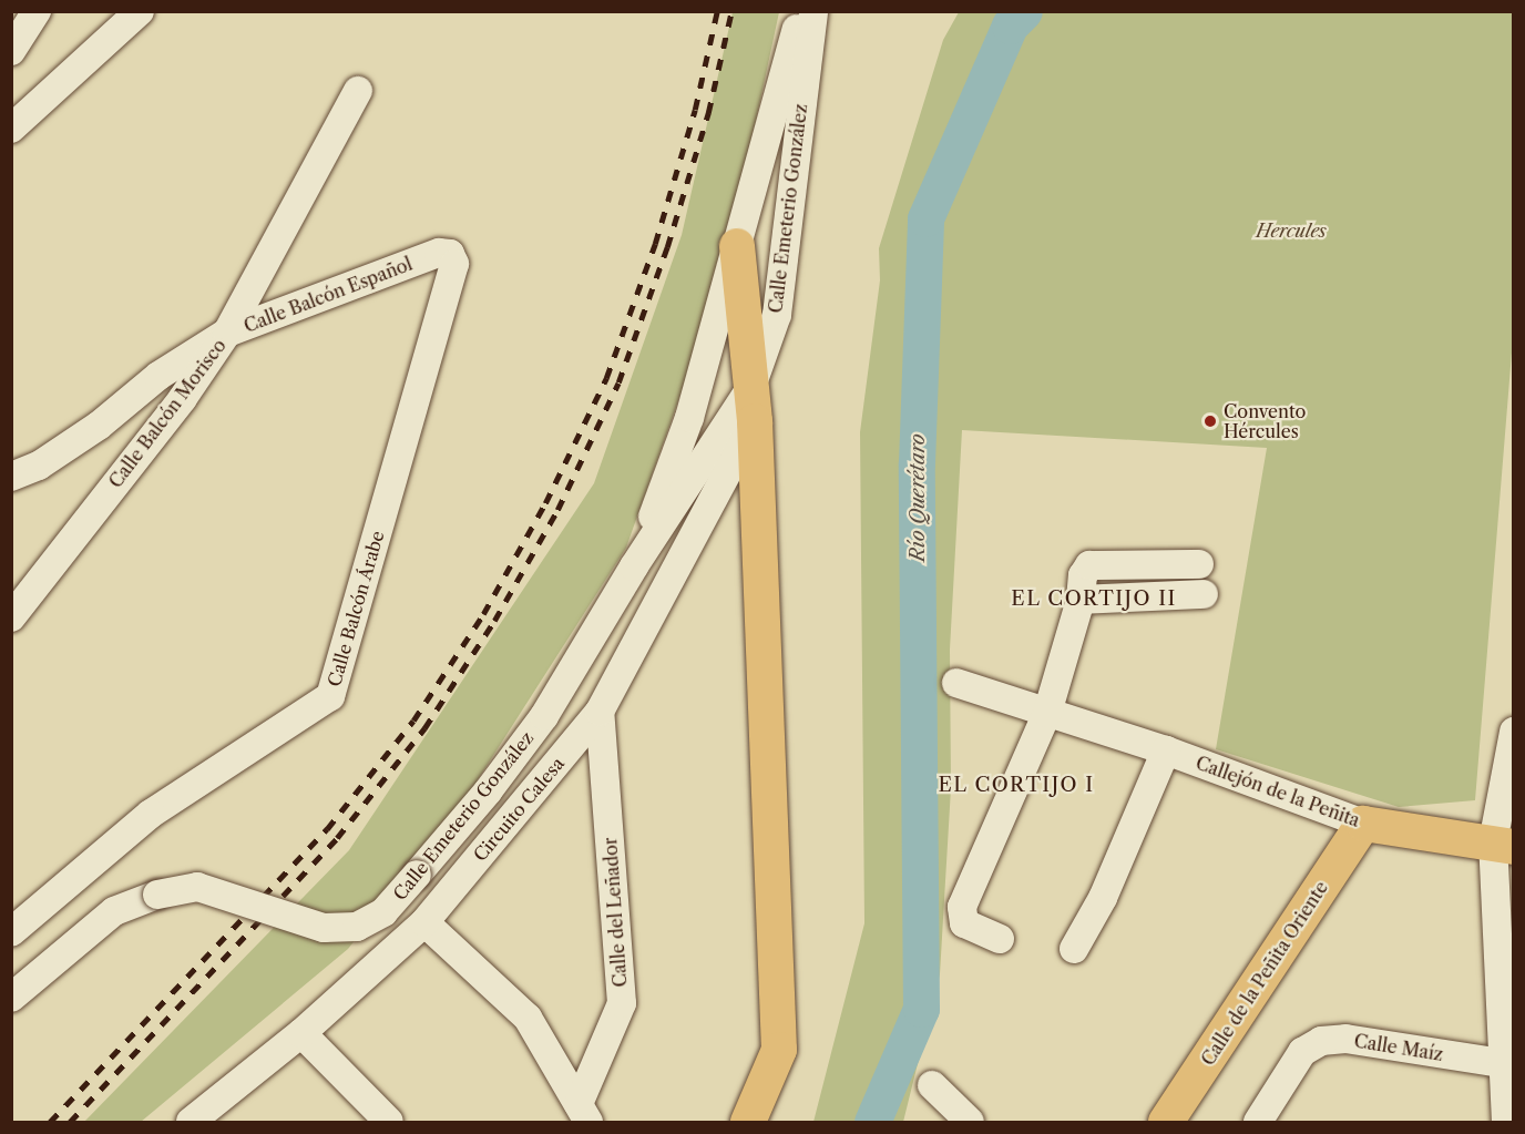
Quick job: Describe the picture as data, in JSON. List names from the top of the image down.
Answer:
{
  "streets": {
    "main road": ["Callejón de la Peñita", "Calle de la Peñita Oriente"],
    "street": [
      "Calle Emeterio González",
      "Calle Balcón Español",
      "Calle Balcón Morisco",
      "Calle Balcón Árabe",
      "Circuito Calesa",
      "Calle del Leñador",
      "Calle Maíz"
    ]
  },
  "crossings": [
    ["Calle Balcón Español", "Calle Balcón Morisco"],
    ["Calle Balcón Español", "Calle Balcón Árabe"],
    ["Callejón de la Peñita", "Calle de la Peñita Oriente"],
    ["Circuito Calesa", "Calle del Leñador"]
  ],
  "districts": ["EL CORTIJO II", "EL CORTIJO I"],
  "water": ["Río Querétaro"],
  "parks": ["Hercules"],
  "places": ["Convento Hércules"]
}
